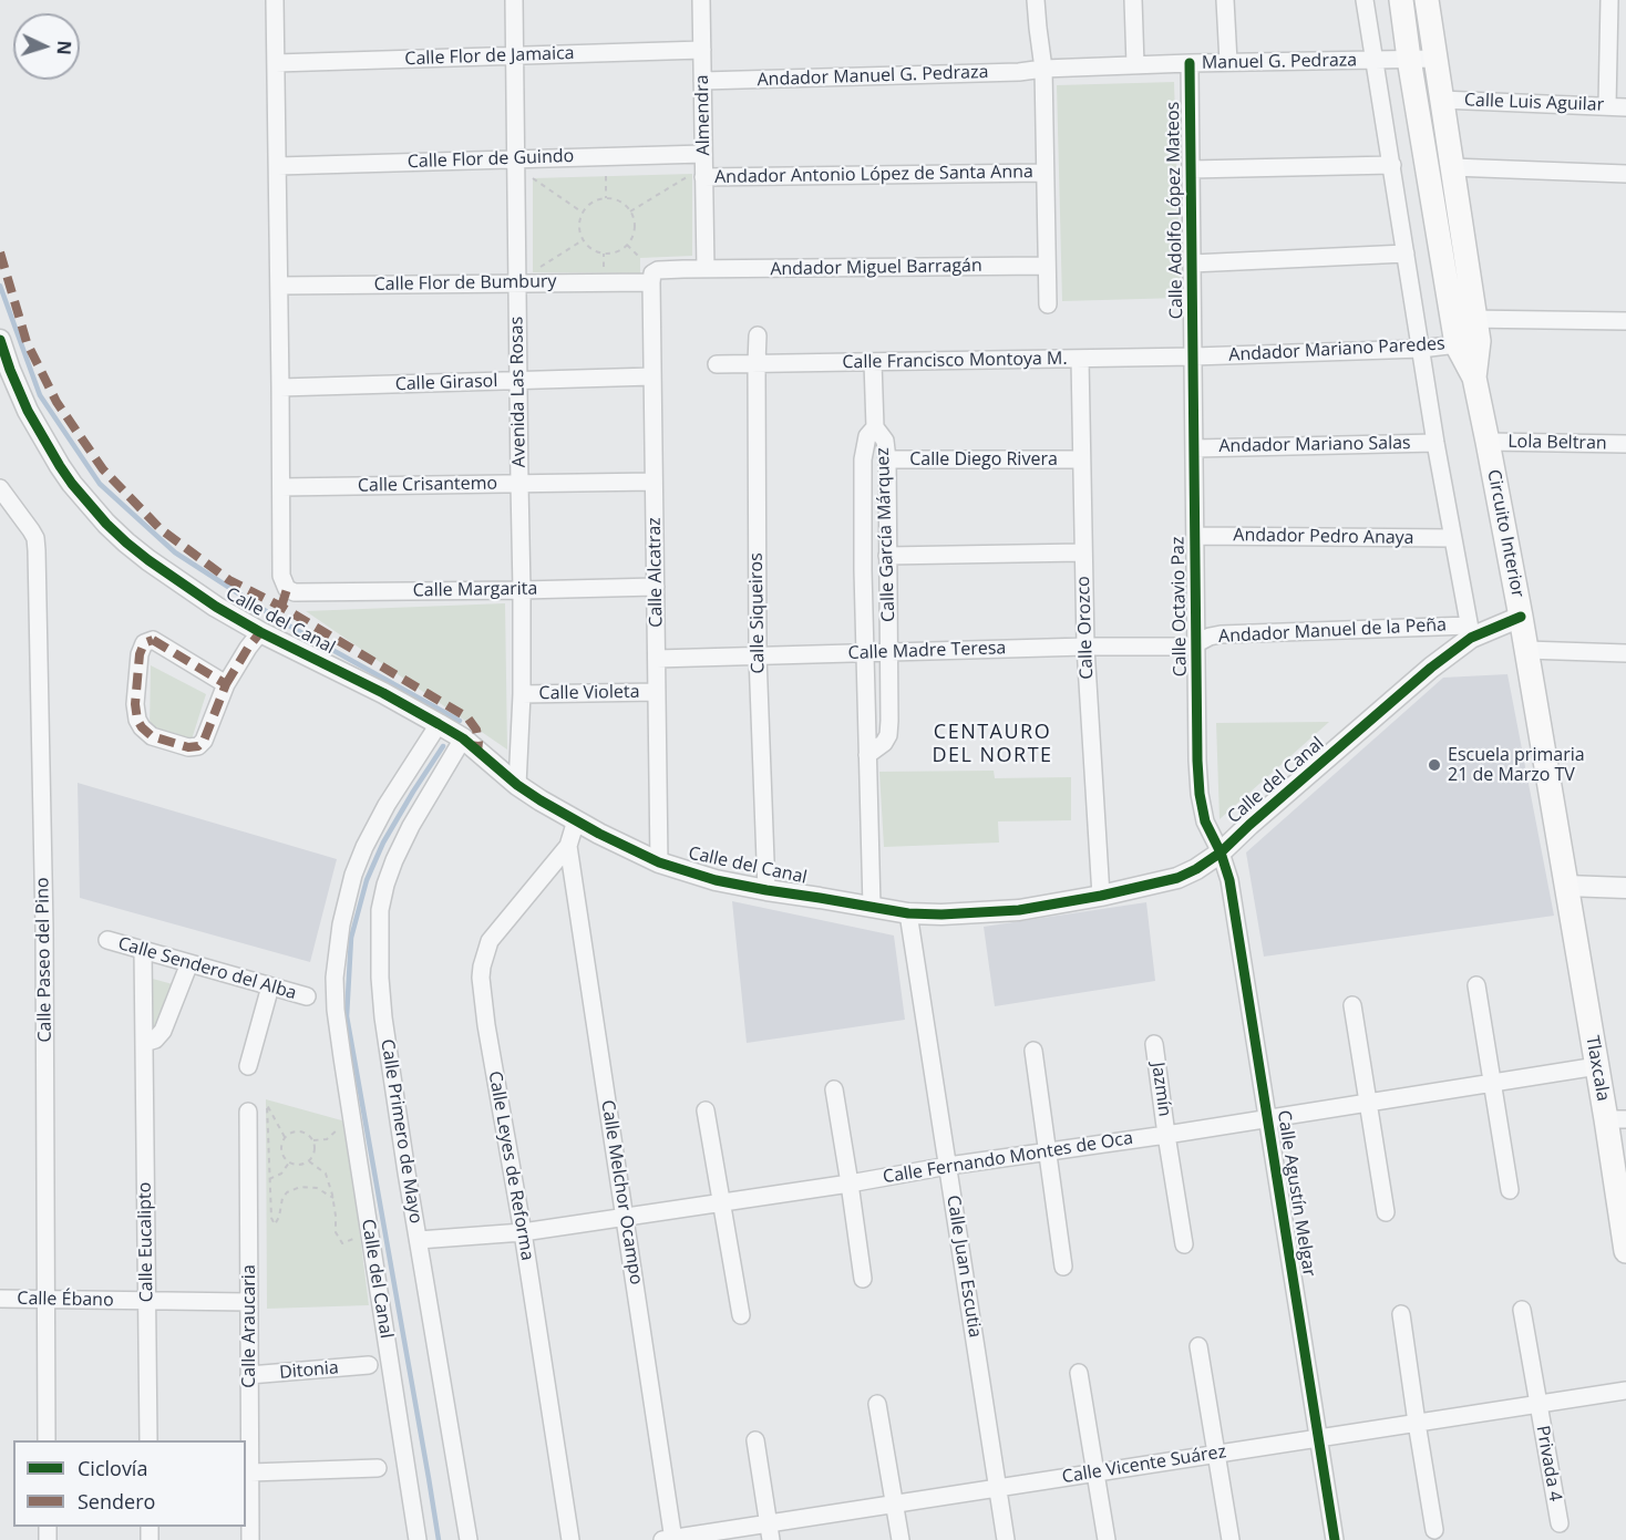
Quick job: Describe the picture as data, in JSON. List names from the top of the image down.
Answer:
{
  "streets": {
    "main road": ["Circuito Interior", "Tlaxcala"],
    "street": [
      "Calle Flor de Jamaica",
      "Manuel G. Pedraza",
      "Andador Manuel G. Pedraza",
      "Calle Luis Aguilar",
      "Almendra",
      "Calle Flor de Guindo",
      "Andador Antonio López de Santa Anna",
      "Calle Adolfo López Mateos",
      "Andador Miguel Barragán",
      "Calle Flor de Bumbury",
      "Andador Mariano Paredes",
      "Calle Francisco Montoya M.",
      "Calle Girasol",
      "Avenida Las Rosas",
      "Lola Beltran",
      "Andador Mariano Salas",
      "Calle Diego Rivera",
      "Calle Crisantemo",
      "Calle García Márquez",
      "Andador Pedro Anaya",
      "Calle Alcatraz",
      "Calle Margarita",
      "Calle Octavio Paz",
      "Calle Siqueiros",
      "Calle del Canal",
      "Calle Orozco",
      "Andador Manuel de la Peña",
      "Calle Madre Teresa",
      "Calle Violeta",
      "Calle Paseo del Pino",
      "Calle Sendero del Alba",
      "Jazmín",
      "Calle Primero de Mayo",
      "Calle Fernando Montes de Oca",
      "Calle Leyes de Reforma",
      "Calle Melchor Ocampo",
      "Calle Agustín Melgar",
      "Calle Eucalipto",
      "Calle Juan Escutia",
      "Calle Ébano",
      "Calle Araucaria",
      "Ditonia",
      "Privada 4",
      "Calle Vicente Suárez"
    ]
  },
  "crossings": [
    ["Calle Flor de Jamaica", "Almendra"],
    ["Calle Flor de Jamaica", "Avenida Las Rosas"],
    ["Manuel G. Pedraza", "Andador Manuel G. Pedraza"],
    ["Manuel G. Pedraza", "Calle Adolfo López Mateos"],
    ["Manuel G. Pedraza", "Circuito Interior"],
    ["Andador Manuel G. Pedraza", "Almendra"],
    ["Calle Luis Aguilar", "Circuito Interior"],
    ["Almendra", "Calle Flor de Guindo"],
    ["Almendra", "Andador Antonio López de Santa Anna"],
    ["Almendra", "Andador Miguel Barragán"],
    ["Calle Flor de Guindo", "Avenida Las Rosas"],
    ["Calle Adolfo López Mateos", "Andador Mariano Paredes"],
    ["Calle Adolfo López Mateos", "Calle Francisco Montoya M."],
    ["Calle Adolfo López Mateos", "Calle Octavio Paz"],
    ["Andador Miguel Barragán", "Calle Flor de Bumbury"],
    ["Andador Miguel Barragán", "Calle Alcatraz"],
    ["Calle Flor de Bumbury", "Avenida Las Rosas"],
    ["Calle Flor de Bumbury", "Calle Alcatraz"],
    ["Andador Mariano Paredes", "Calle Francisco Montoya M."],
    ["Andador Mariano Paredes", "Circuito Interior"],
    ["Andador Mariano Paredes", "Calle Octavio Paz"],
    ["Calle Francisco Montoya M.", "Calle García Márquez"],
    ["Calle Francisco Montoya M.", "Calle Octavio Paz"],
    ["Calle Francisco Montoya M.", "Calle Siqueiros"],
    ["Calle Francisco Montoya M.", "Calle Orozco"],
    ["Calle Girasol", "Avenida Las Rosas"],
    ["Calle Girasol", "Calle Alcatraz"],
    ["Avenida Las Rosas", "Calle Crisantemo"],
    ["Avenida Las Rosas", "Calle Margarita"],
    ["Avenida Las Rosas", "Calle del Canal"],
    ["Avenida Las Rosas", "Calle Violeta"],
    ["Lola Beltran", "Circuito Interior"],
    ["Andador Mariano Salas", "Calle Octavio Paz"],
    ["Calle Diego Rivera", "Calle García Márquez"],
    ["Calle Diego Rivera", "Calle Orozco"],
    ["Calle Crisantemo", "Calle Alcatraz"],
    ["Calle Crisantemo", "Calle Margarita"],
    ["Circuito Interior", "Calle del Canal"],
    ["Circuito Interior", "Tlaxcala"],
    ["Calle García Márquez", "Calle del Canal"],
    ["Calle García Márquez", "Calle Madre Teresa"],
    ["Andador Pedro Anaya", "Calle Octavio Paz"],
    ["Calle Alcatraz", "Calle Margarita"],
    ["Calle Alcatraz", "Calle del Canal"],
    ["Calle Alcatraz", "Calle Madre Teresa"],
    ["Calle Alcatraz", "Calle Violeta"],
    ["Calle Octavio Paz", "Calle del Canal"],
    ["Calle Octavio Paz", "Andador Manuel de la Peña"],
    ["Calle Octavio Paz", "Calle Madre Teresa"],
    ["Calle Octavio Paz", "Calle Agustín Melgar"],
    ["Calle Siqueiros", "Calle del Canal"],
    ["Calle Siqueiros", "Calle Madre Teresa"],
    ["Calle del Canal", "Calle Orozco"],
    ["Calle del Canal", "Andador Manuel de la Peña"],
    ["Calle del Canal", "Calle Primero de Mayo"],
    ["Calle del Canal", "Calle Leyes de Reforma"],
    ["Calle del Canal", "Calle Agustín Melgar"],
    ["Calle del Canal", "Calle Juan Escutia"],
    ["Calle Orozco", "Calle Madre Teresa"],
    ["Andador Manuel de la Peña", "Calle Madre Teresa"],
    ["Calle Paseo del Pino", "Calle Ébano"],
    ["Calle Sendero del Alba", "Calle Eucalipto"],
    ["Tlaxcala", "Calle Fernando Montes de Oca"],
    ["Jazmín", "Calle Fernando Montes de Oca"],
    ["Calle Primero de Mayo", "Calle Fernando Montes de Oca"],
    ["Calle Fernando Montes de Oca", "Calle Leyes de Reforma"],
    ["Calle Fernando Montes de Oca", "Calle Melchor Ocampo"],
    ["Calle Fernando Montes de Oca", "Calle Agustín Melgar"],
    ["Calle Fernando Montes de Oca", "Calle Juan Escutia"],
    ["Calle Leyes de Reforma", "Calle Melchor Ocampo"],
    ["Calle Melchor Ocampo", "Calle Vicente Suárez"],
    ["Calle Agustín Melgar", "Calle Vicente Suárez"],
    ["Calle Eucalipto", "Calle Ébano"],
    ["Calle Juan Escutia", "Calle Vicente Suárez"],
    ["Calle Ébano", "Calle Araucaria"],
    ["Calle Araucaria", "Ditonia"],
    ["Privada 4", "Calle Vicente Suárez"]
  ],
  "districts": ["CENTAURO DEL NORTE"],
  "places": ["Escuela primaria 21 de Marzo TV"],
  "legend": ["Ciclovía", "Sendero"],
  "north": "right"
}
